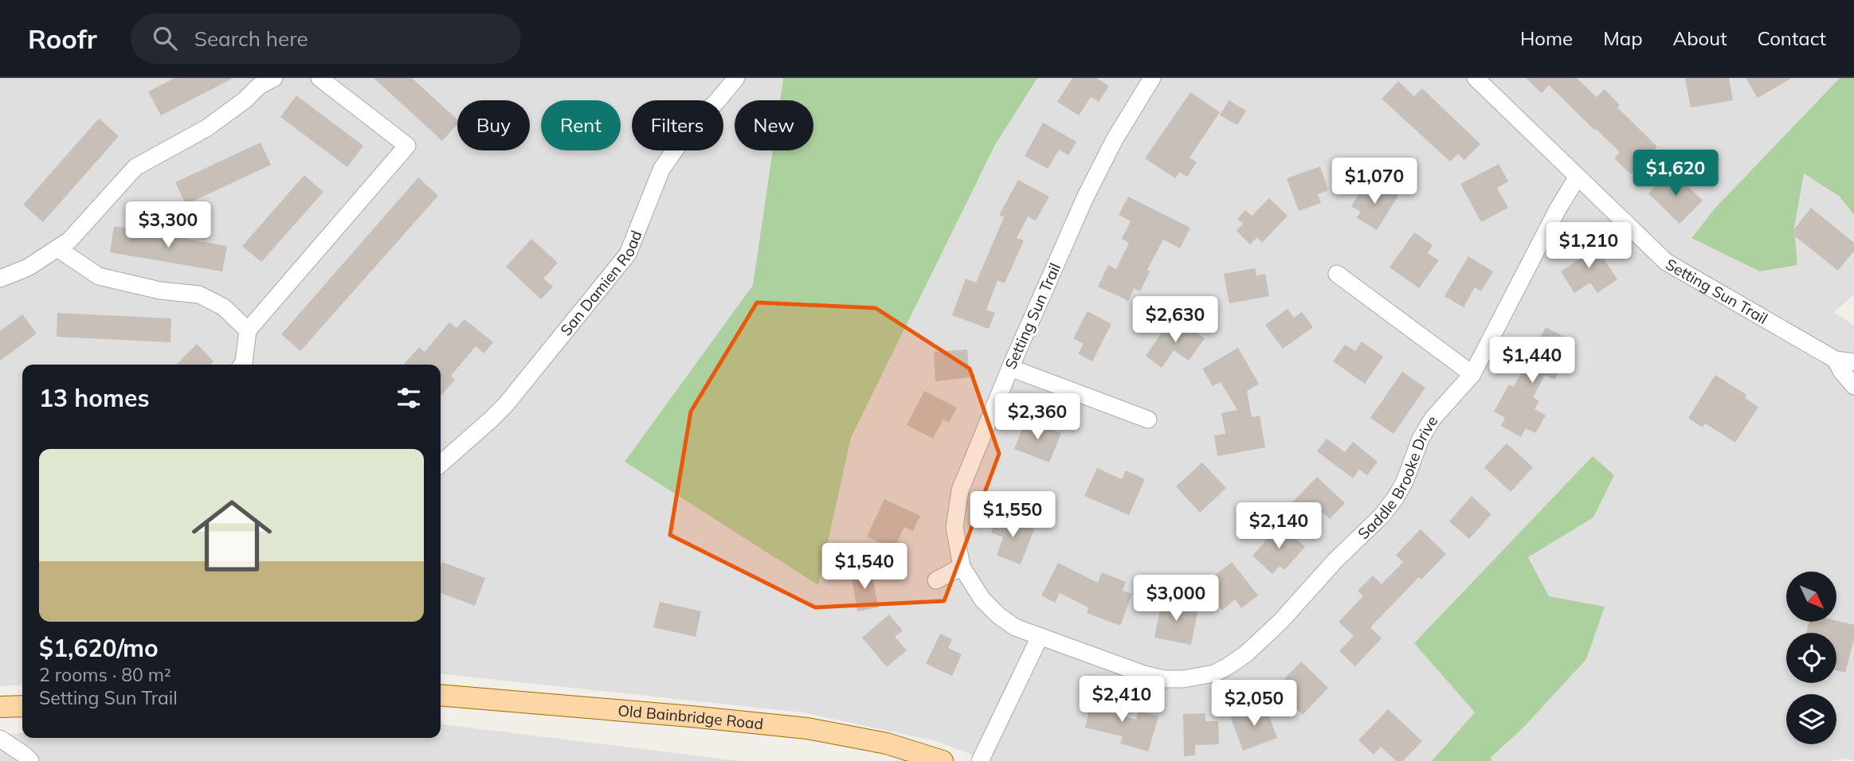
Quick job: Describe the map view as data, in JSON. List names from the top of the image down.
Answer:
{
  "streets": {
    "main road": ["Old Bainbridge Road"],
    "street": ["San Damien Road", "Setting Sun Trail", "Saddle Brooke Drive"]
  },
  "crossings": [
    ["Setting Sun Trail", "Saddle Brooke Drive"]
  ],
  "north": "bottom right",
  "page": {
    "header": "Roofr",
    "search": "Search here",
    "nav": [
      "Home",
      "Map",
      "About",
      "Contact"
    ],
    "chip": [
      "Buy",
      "Rent",
      "Filters",
      "New"
    ],
    "price": [
      "$1,620",
      "$1,070",
      "$3,300",
      "$1,210",
      "$2,630",
      "$1,440",
      "$2,360",
      "$1,550",
      "$2,140",
      "$1,540",
      "$3,000",
      "$2,410",
      "$2,050"
    ],
    "heading": "13 homes",
    "list": [
      {
        "name": "$1,620/mo",
        "note": "2 rooms · 80 m² · Setting Sun Trail"
      }
    ]
  }
}
